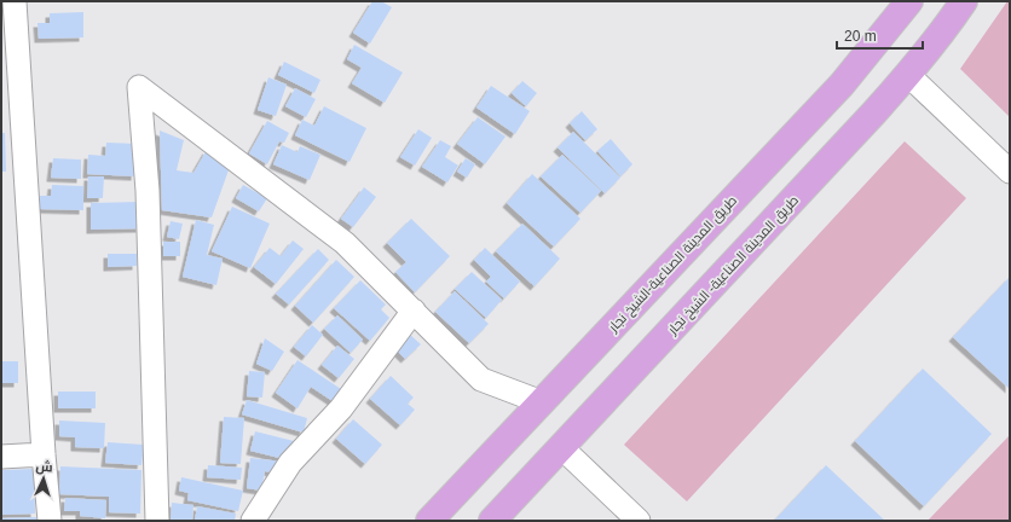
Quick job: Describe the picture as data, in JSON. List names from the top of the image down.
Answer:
{
  "streets": {
    "main road": ["طريق المدينة الصناعية-الشيخ نجار", "طريق المدينة الصناعية- الشيخ نجار"]
  },
  "scale_bar": "20 m",
  "north": "top"
}
